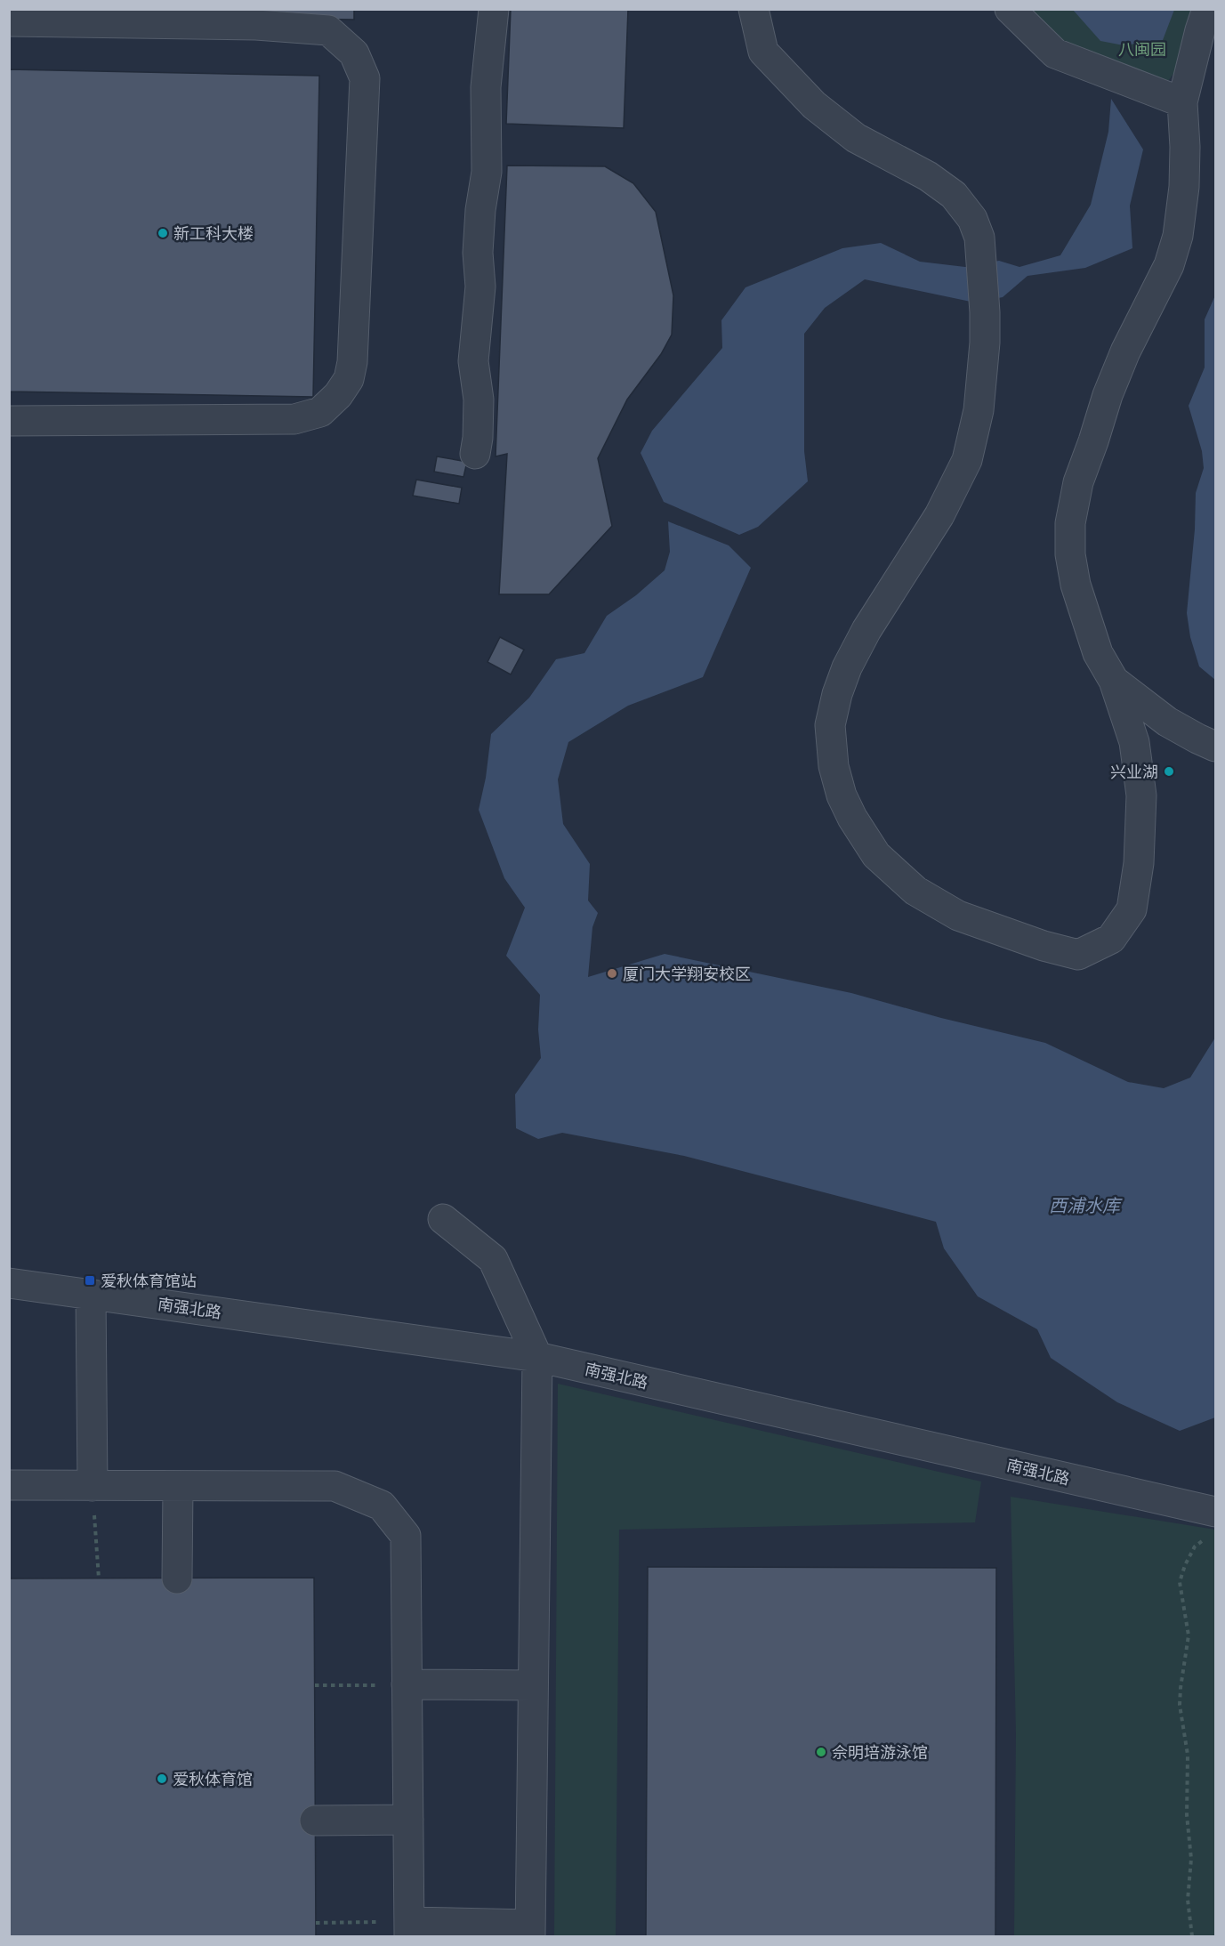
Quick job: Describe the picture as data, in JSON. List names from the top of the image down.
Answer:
{
  "streets": {
    "street": ["南强北路"]
  },
  "water": ["西浦水库"],
  "parks": ["八闽园"],
  "places": {
    "other": [
      "新工科大楼",
      "兴业湖",
      "厦门大学翔安校区",
      "佘明培游泳馆",
      "爱秋体育馆"
    ],
    "transit": ["爱秋体育馆站"]
  }
}
